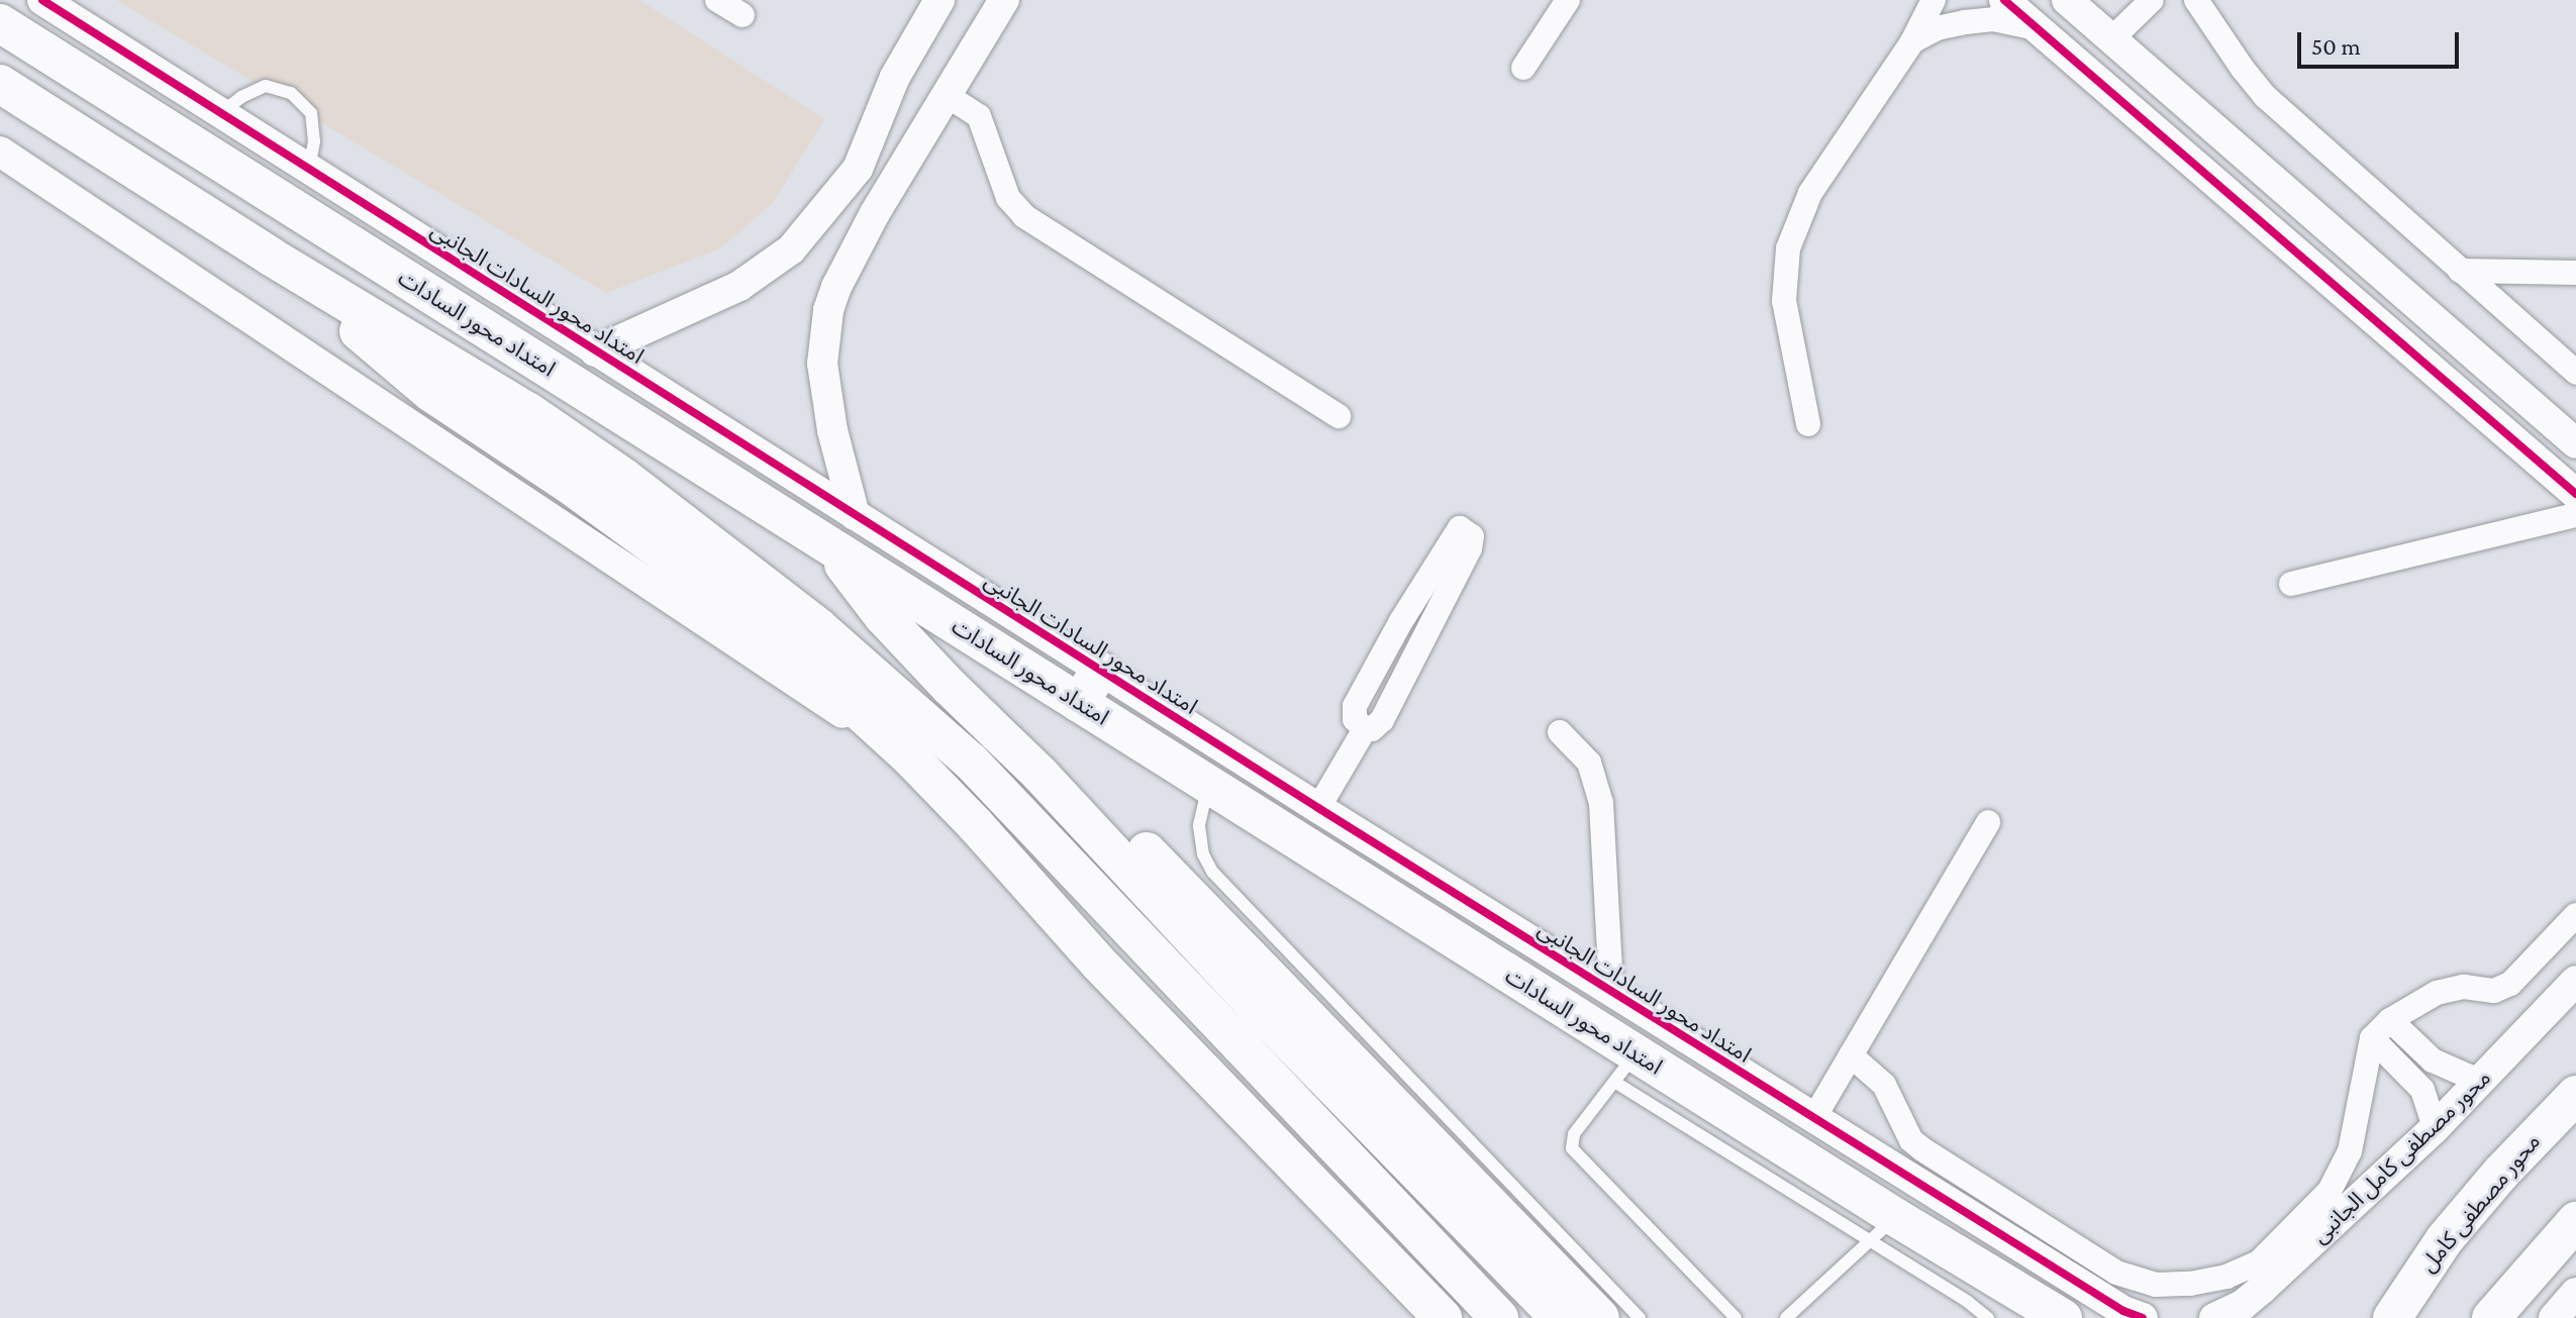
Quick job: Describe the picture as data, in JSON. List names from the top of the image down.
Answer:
{
  "streets": {
    "main road": ["امتداد محور السادات", "محور مصطفى كامل"],
    "street": ["امتداد محور السادات الجانبى", "محور مصطفى كامل الجانبى"]
  },
  "scale_bar": "50 m"
}
